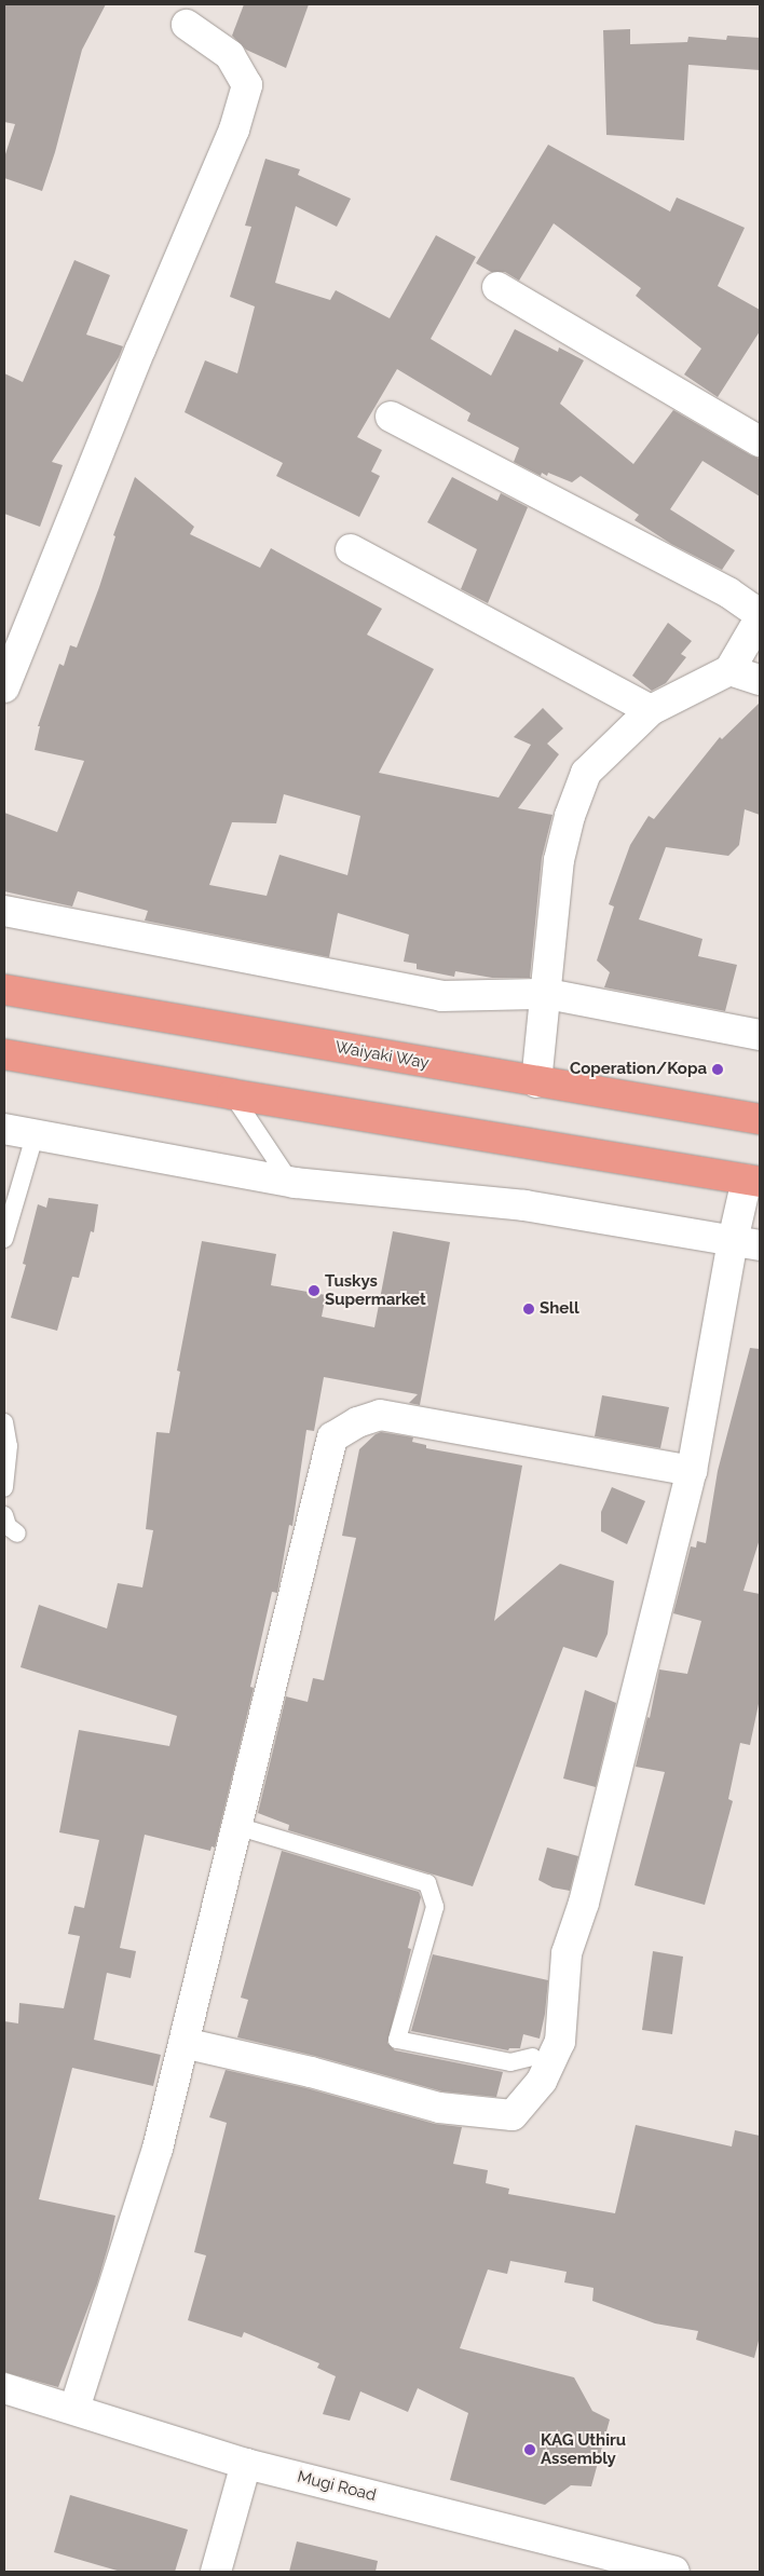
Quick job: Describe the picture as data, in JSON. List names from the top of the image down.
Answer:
{
  "streets": {
    "highway": ["Waiyaki Way"],
    "street": ["Mugi Road"]
  },
  "places": [
    "Coperation/Kopa",
    "Tuskys Supermarket",
    "Shell",
    "KAG Uthiru Assembly"
  ]
}
